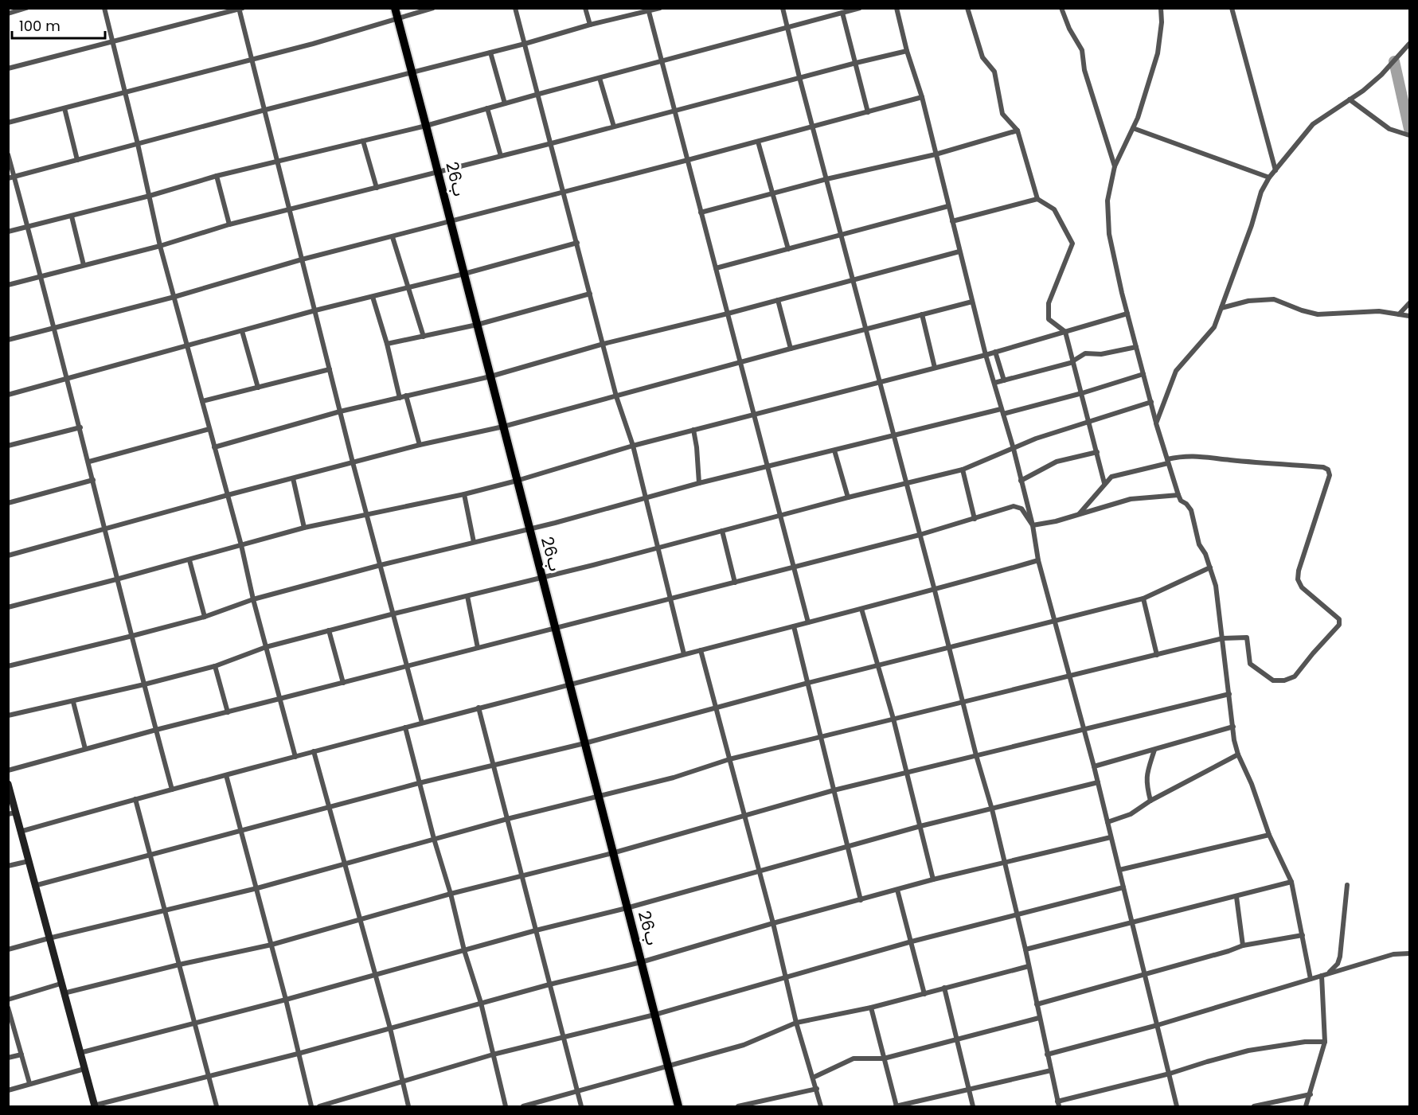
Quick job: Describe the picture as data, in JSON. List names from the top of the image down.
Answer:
{
  "streets": {
    "highway": ["26ب"]
  },
  "scale_bar": "100 m"
}
